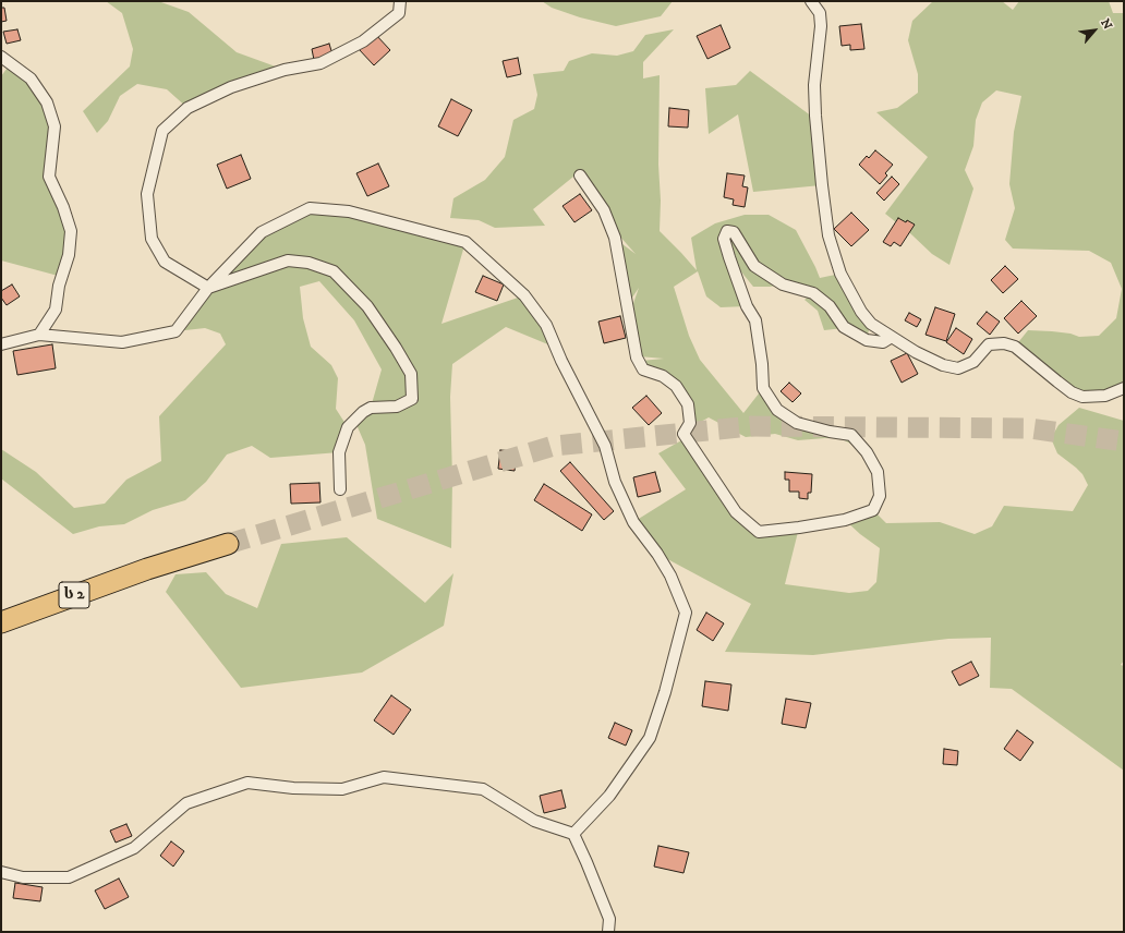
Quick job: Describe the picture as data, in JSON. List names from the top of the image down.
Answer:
{
  "streets": {
    "highway": ["ს 2"]
  },
  "north": "top right"
}
